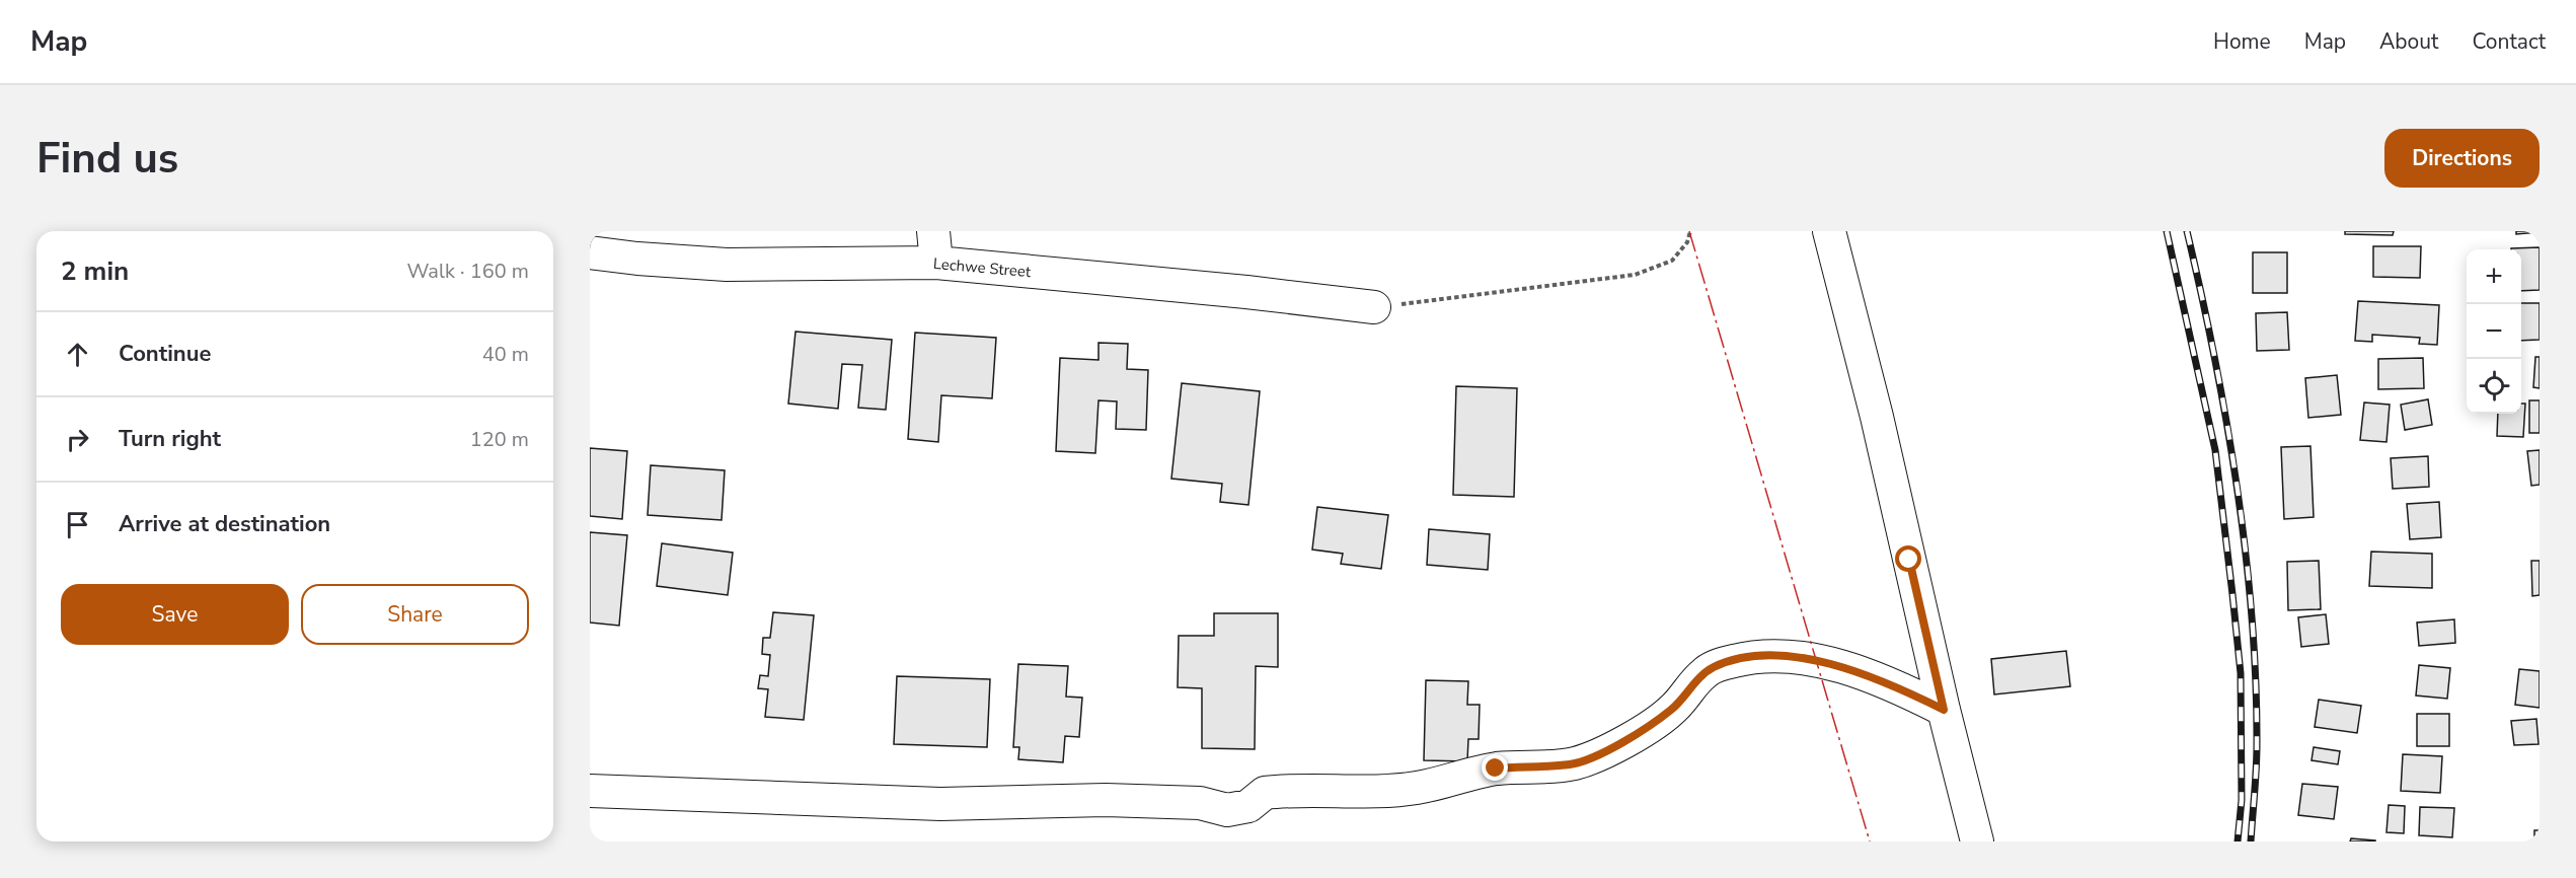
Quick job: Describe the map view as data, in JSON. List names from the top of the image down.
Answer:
{
  "streets": {
    "street": ["Lechwe Street"]
  },
  "page": {
    "header": "Map",
    "nav": [
      "Home",
      "Map",
      "About",
      "Contact"
    ],
    "buttons": [
      "Directions",
      ["Save", "Share"]
    ],
    "title": "Find us",
    "heading": ["2 min", "Walk · 160 m"],
    "map_buttons": ["+", "−"],
    "list": [
      ["Continue", "40 m"],
      ["Turn right", "120 m"],
      "Arrive at destination"
    ]
  }
}
